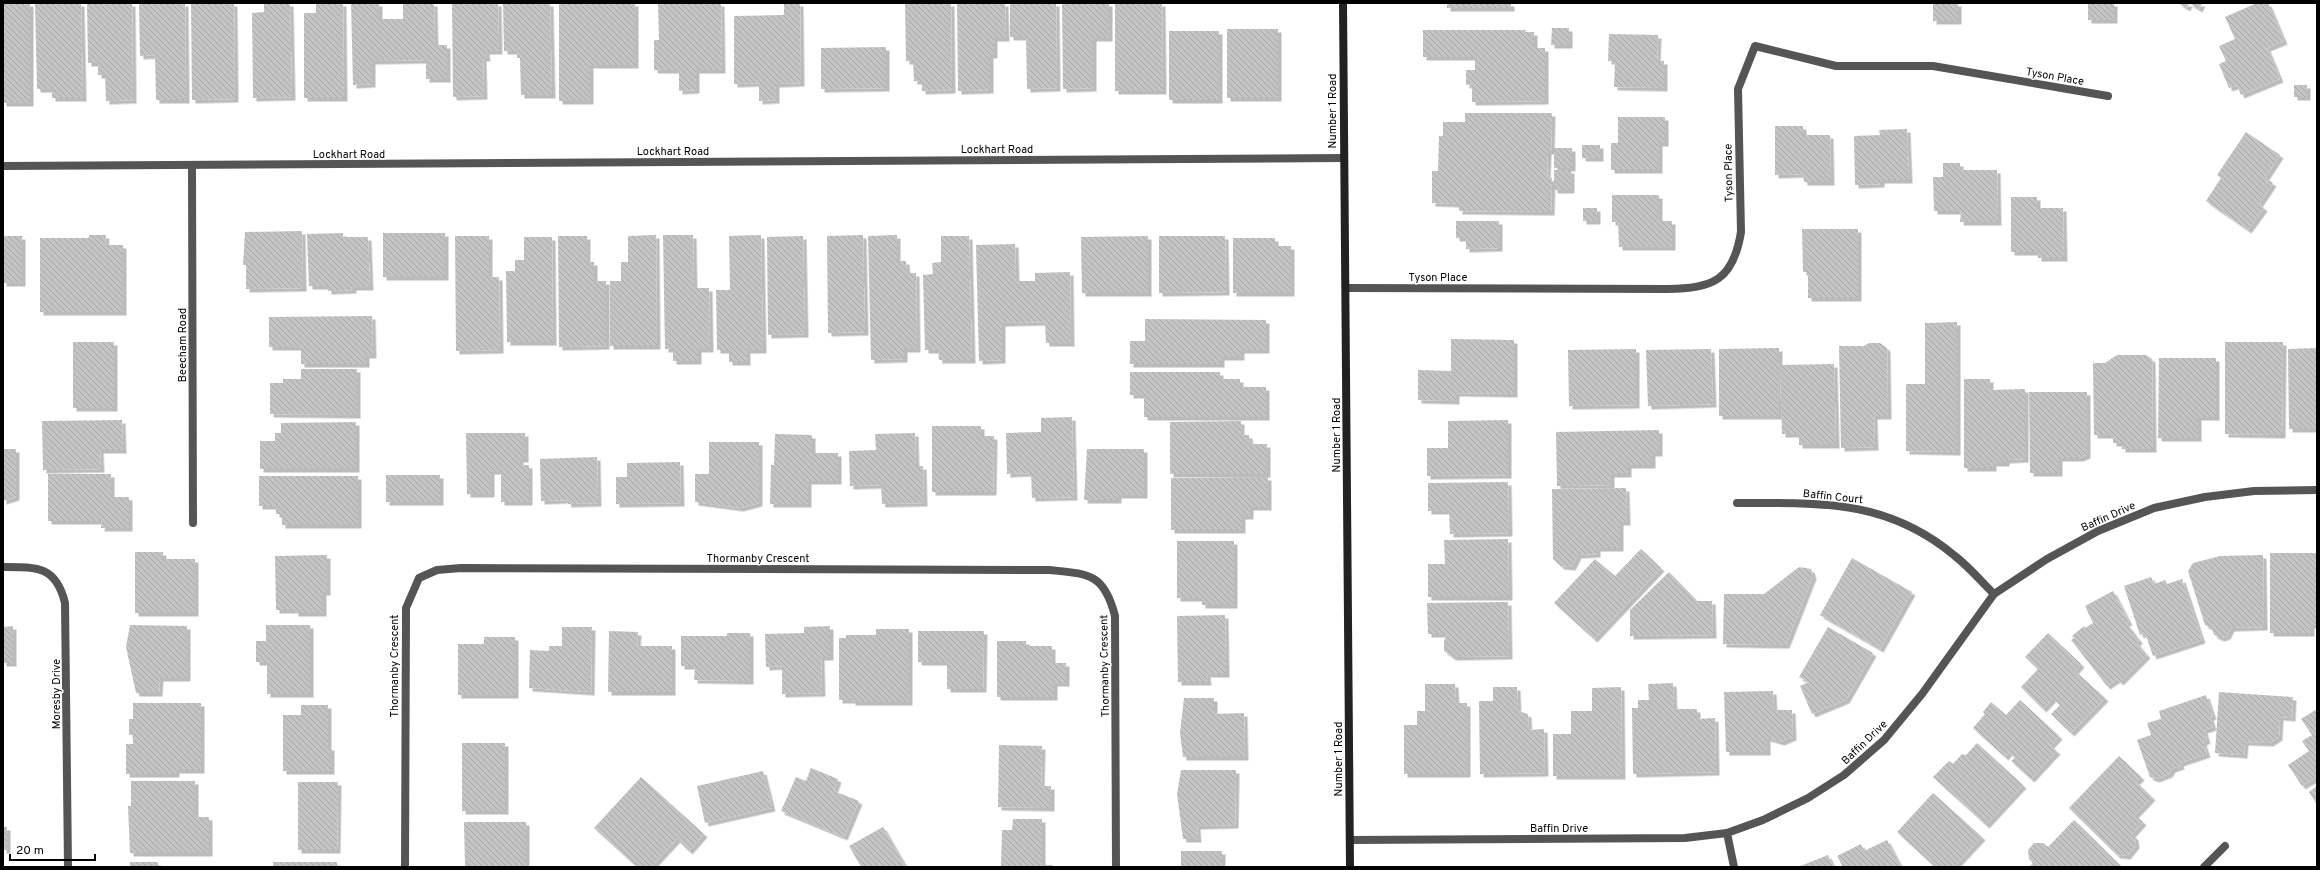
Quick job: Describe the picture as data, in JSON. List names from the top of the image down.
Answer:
{
  "streets": {
    "main road": ["Number 1 Road"],
    "street": [
      "Tyson Place",
      "Lockhart Road",
      "Beecham Road",
      "Baffin Court",
      "Baffin Drive",
      "Thormanby Crescent",
      "Moresby Drive"
    ]
  },
  "crossings": [
    ["Tyson Place", "Number 1 Road"],
    ["Number 1 Road", "Lockhart Road"],
    ["Number 1 Road", "Baffin Drive"],
    ["Lockhart Road", "Beecham Road"],
    ["Baffin Court", "Baffin Drive"]
  ],
  "scale_bar": "20 m"
}
